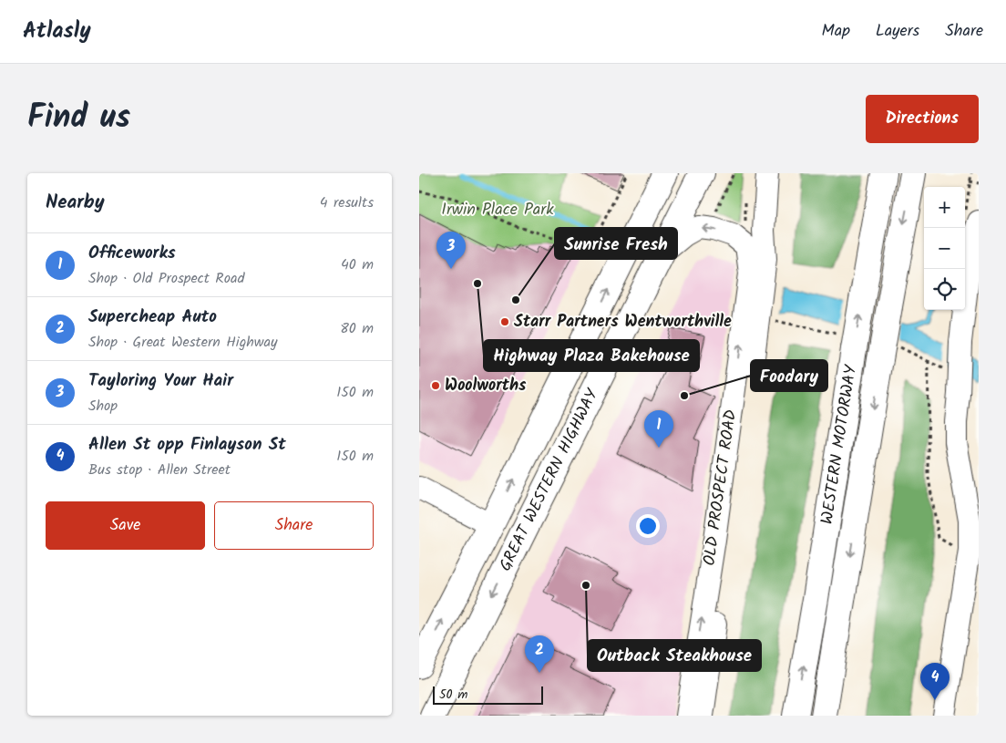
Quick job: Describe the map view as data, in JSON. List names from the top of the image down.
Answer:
{
  "streets": {
    "highway": ["WESTERN MOTORWAY", "GREAT WESTERN HIGHWAY"],
    "street": ["OLD PROSPECT ROAD"]
  },
  "crossings": [
    ["GREAT WESTERN HIGHWAY", "OLD PROSPECT ROAD"]
  ],
  "parks": ["Irwin Place Park"],
  "places": [
    "Highway Plaza Bakehouse",
    "Sunrise Fresh",
    "Starr Partners Wentworthville",
    "Woolworths",
    "Foodary",
    "Outback Steakhouse"
  ],
  "scale_bar": "50 m",
  "page": {
    "header": "Atlasly",
    "nav": ["Map", "Layers", "Share"],
    "title": "Find us",
    "buttons": [
      "Directions",
      ["Save", "Share"]
    ],
    "heading": ["Nearby", "4 results"],
    "map_buttons": ["+", "−"],
    "pins": [
      "3",
      "1",
      "2",
      "4"
    ],
    "list": [
      {
        "mark": "1",
        "name": "Officeworks",
        "note": "Shop · Old Prospect Road",
        "value": "40 m"
      },
      {
        "mark": "2",
        "name": "Supercheap Auto",
        "note": "Shop · Great Western Highway",
        "value": "80 m"
      },
      {
        "mark": "3",
        "name": "Tayloring Your Hair",
        "note": "Shop",
        "value": "150 m"
      },
      {
        "mark": "4",
        "name": "Allen St opp Finlayson St",
        "note": "Bus stop · Allen Street",
        "value": "150 m"
      }
    ],
    "scale": "50 m"
  }
}
